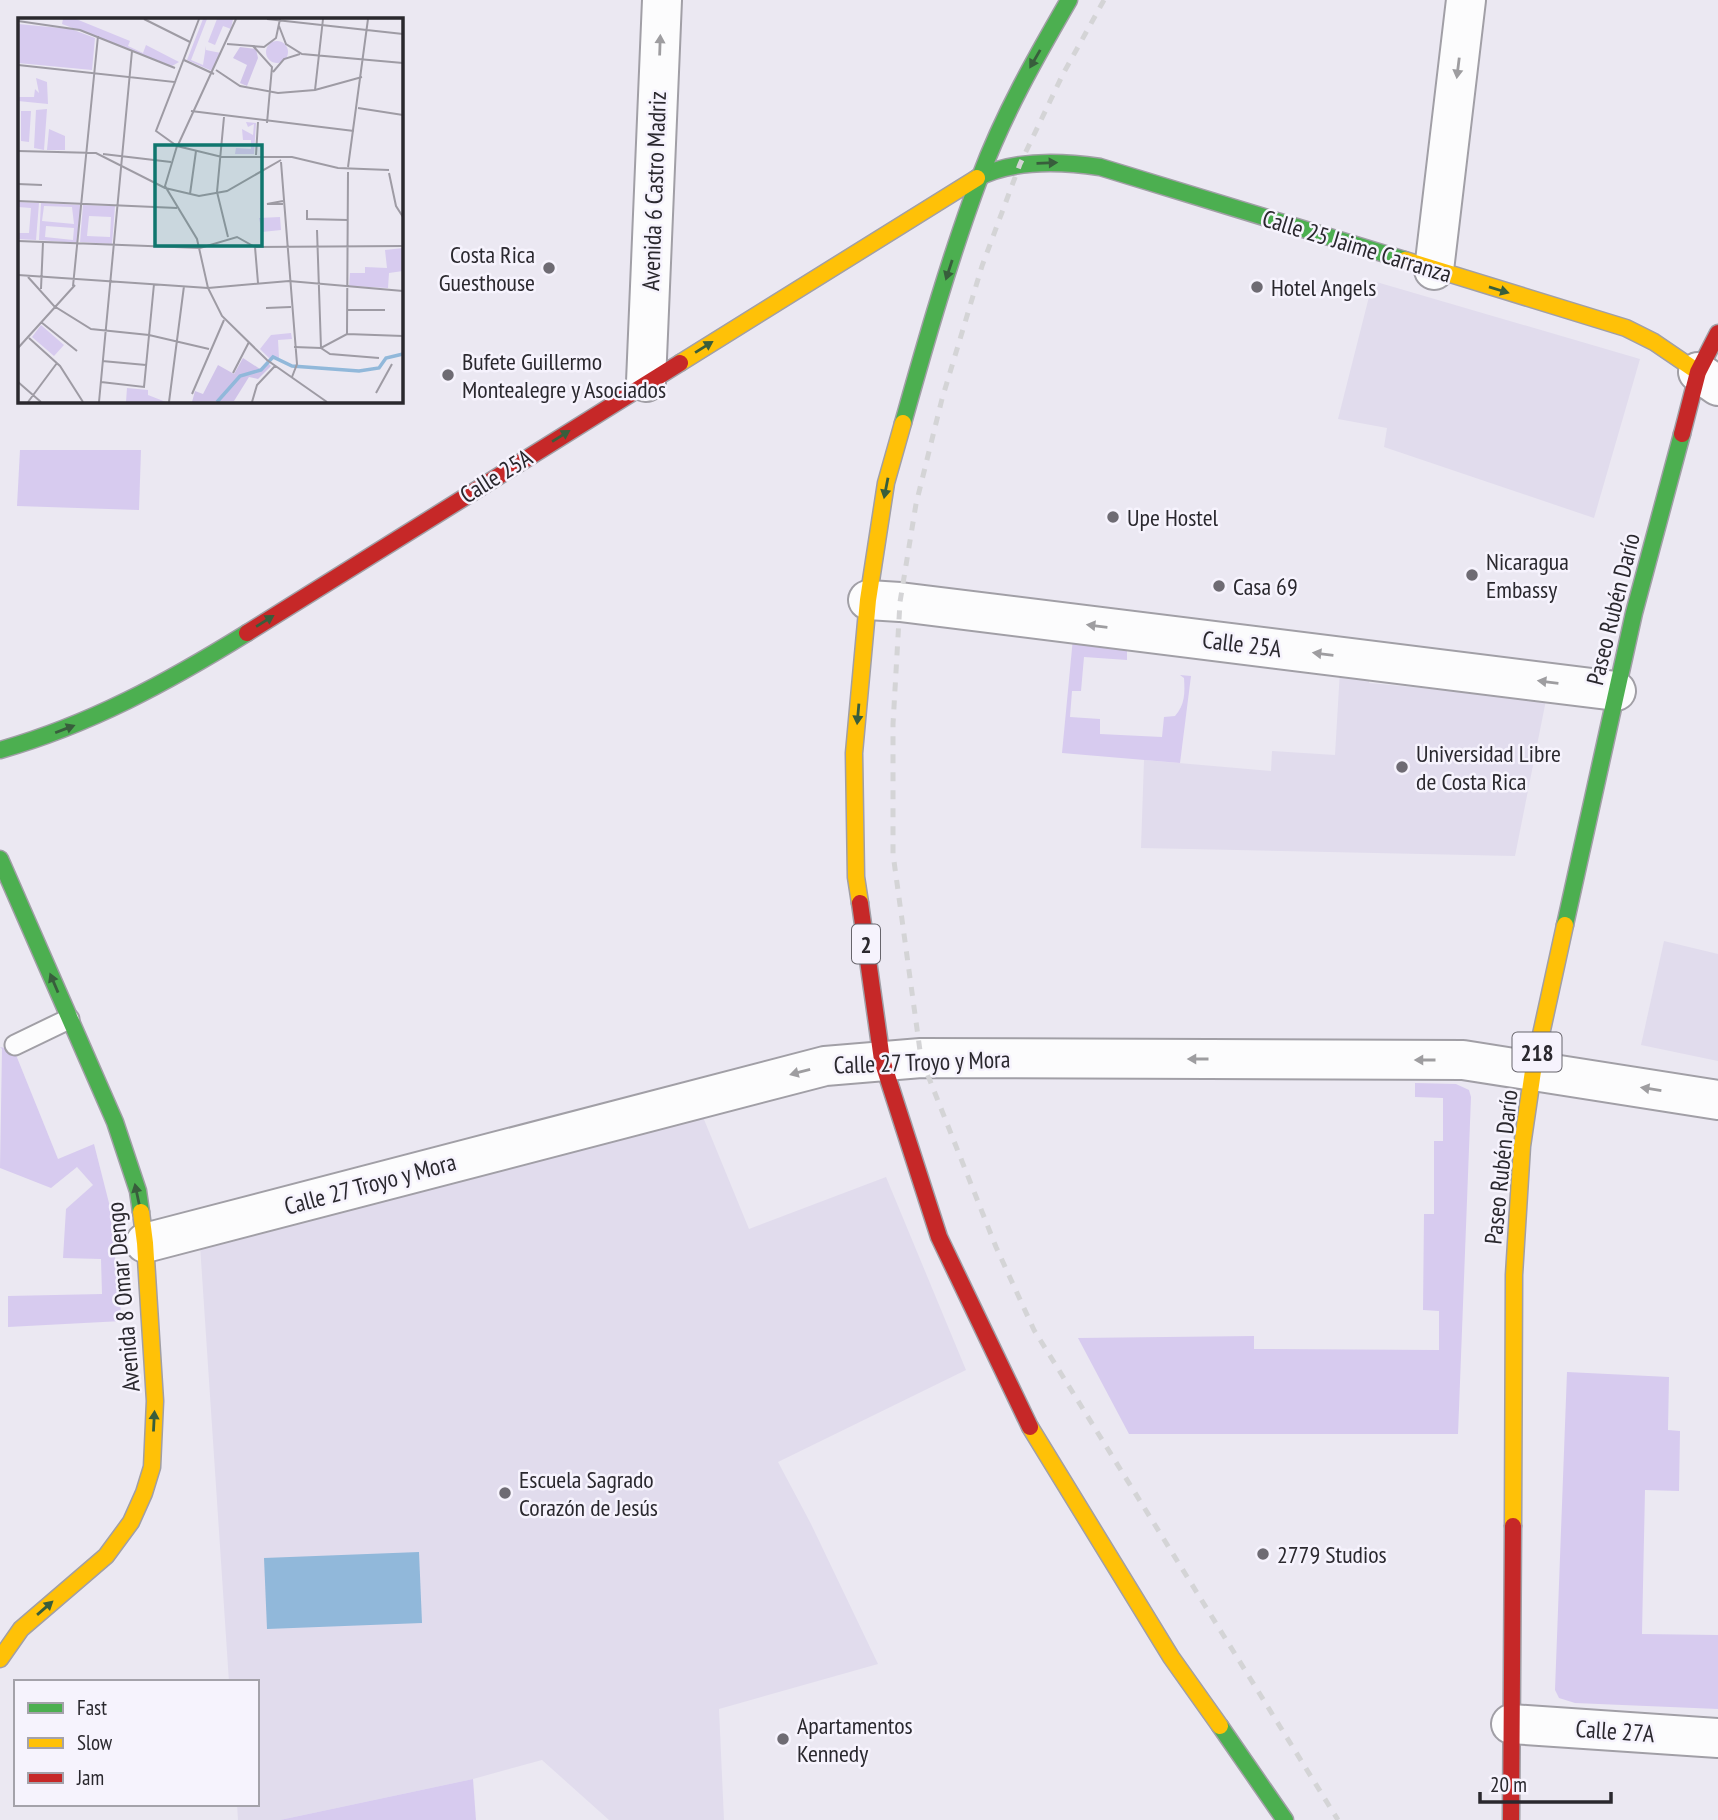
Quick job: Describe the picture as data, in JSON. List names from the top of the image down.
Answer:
{
  "streets": {
    "main road": [
      "Calle 25 Jaime Carranza",
      "Calle 25A",
      "Paseo Rubén Darío",
      "2",
      "218",
      "Avenida 8 Omar Dengo"
    ],
    "street": ["Avenida 6 Castro Madriz", "Calle 27 Troyo y Mora", "Calle 27A"]
  },
  "crossings": [
    ["Avenida 6 Castro Madriz", "Calle 25A"],
    ["Calle 25 Jaime Carranza", "Calle 25A"],
    ["Calle 25 Jaime Carranza", "Paseo Rubén Darío"],
    ["Calle 25 Jaime Carranza", "2"],
    ["Calle 25A", "Paseo Rubén Darío"],
    ["Calle 25A", "2"],
    ["Paseo Rubén Darío", "Calle 27 Troyo y Mora"],
    ["Paseo Rubén Darío", "Calle 27A"],
    ["2", "Calle 27 Troyo y Mora"],
    ["Calle 27 Troyo y Mora", "Avenida 8 Omar Dengo"]
  ],
  "one_way": [
    "Avenida 6 Castro Madriz",
    "Calle 25 Jaime Carranza",
    "Calle 27 Troyo y Mora",
    "Avenida 8 Omar Dengo"
  ],
  "places": [
    "Costa Rica Guesthouse",
    "Hotel Angels",
    "Bufete Guillermo Montealegre y Asociados",
    "Upe Hostel",
    "Nicaragua Embassy",
    "Casa 69",
    "Universidad Libre de Costa Rica",
    "Escuela Sagrado Corazón de Jesús",
    "2779 Studios",
    "Apartamentos Kennedy"
  ],
  "legend": ["Fast", "Slow", "Jam"],
  "scale_bar": "20 m"
}
